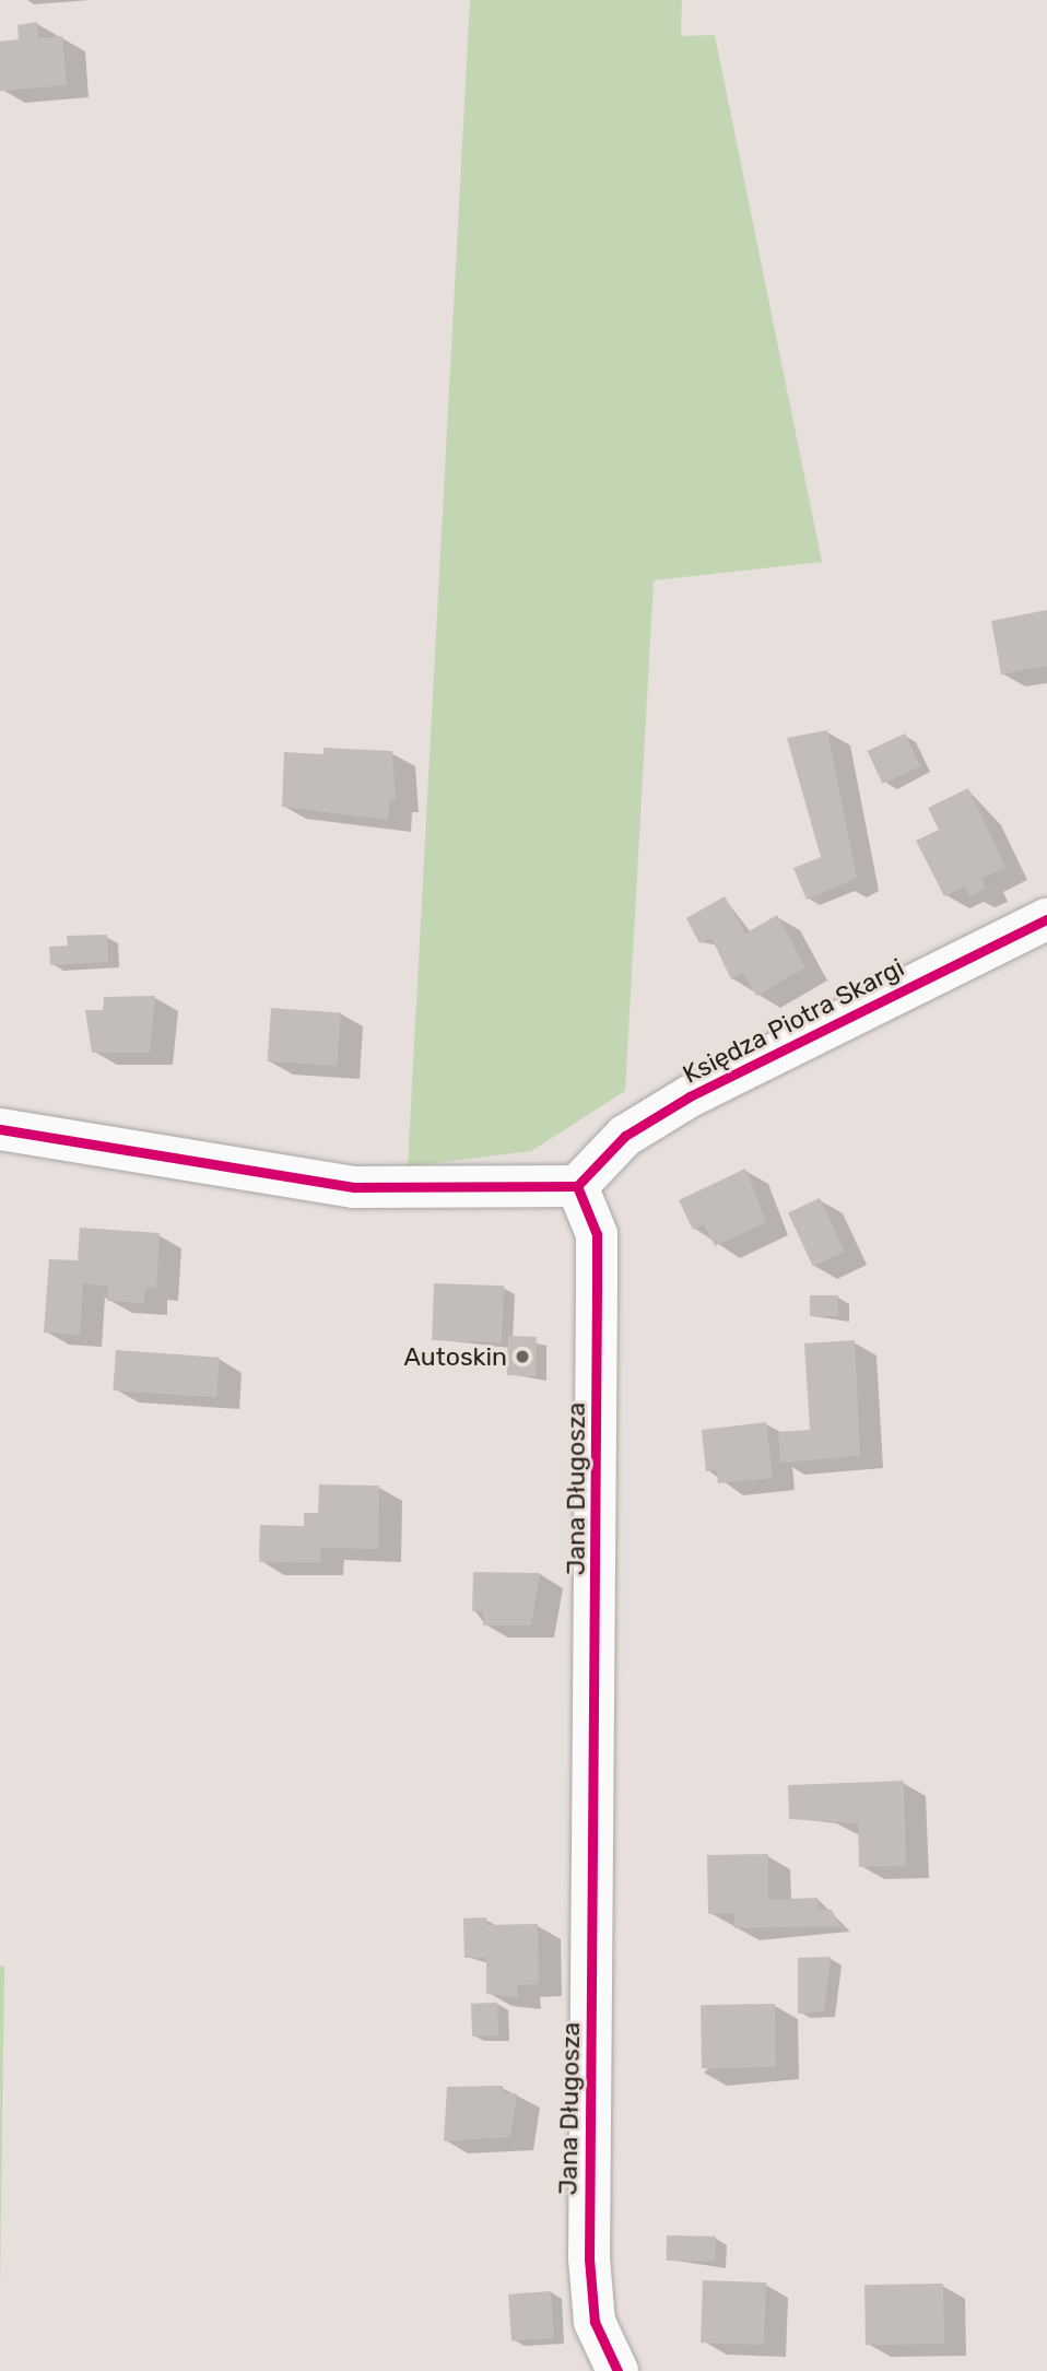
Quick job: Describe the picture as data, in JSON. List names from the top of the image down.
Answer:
{
  "streets": {
    "street": ["Księdza Piotra Skargi", "Jana Długosza"]
  },
  "crossings": [
    ["Księdza Piotra Skargi", "Jana Długosza"]
  ],
  "places": ["Autoskin"]
}
